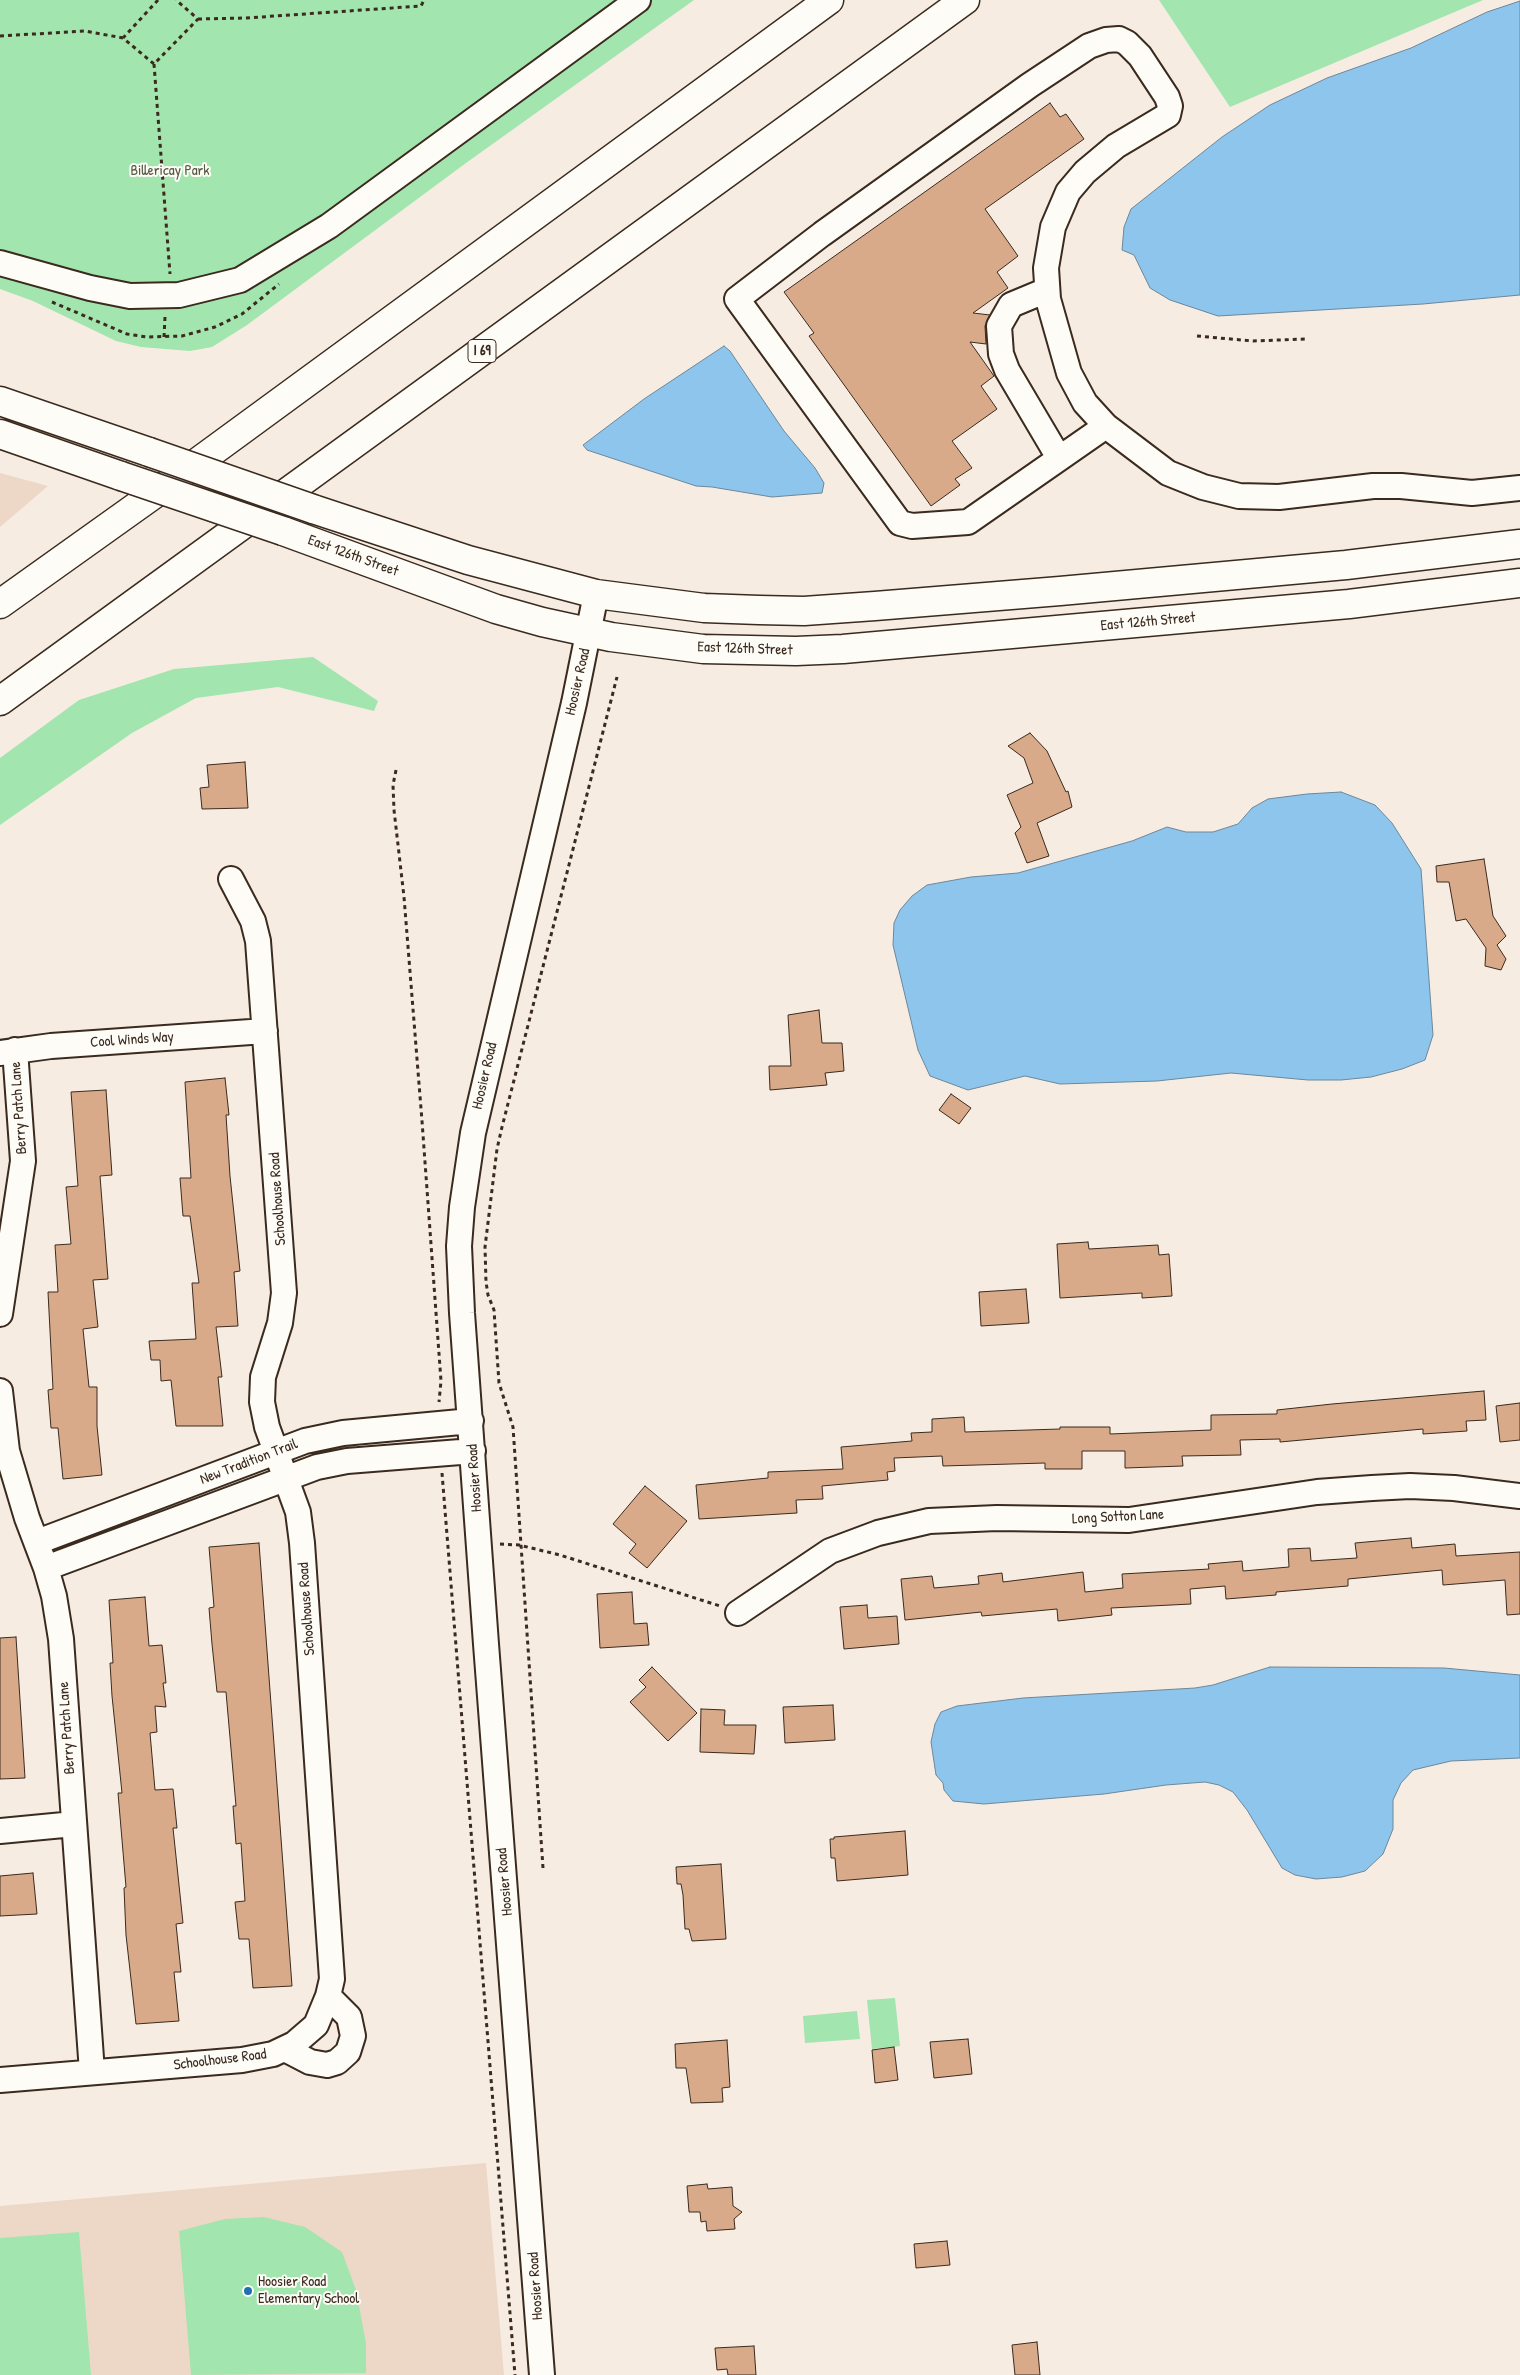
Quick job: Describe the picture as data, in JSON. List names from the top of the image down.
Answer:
{
  "streets": {
    "main road": ["I 69", "East 126th Street"],
    "street": [
      "Hoosier Road",
      "Cool Winds Way",
      "Berry Patch Lane",
      "Schoolhouse Road",
      "New Tradition Trail",
      "Long Sotton Lane"
    ]
  },
  "crossings": [
    ["East 126th Street", "Hoosier Road"],
    ["Hoosier Road", "New Tradition Trail"],
    ["Cool Winds Way", "Berry Patch Lane"],
    ["Cool Winds Way", "Schoolhouse Road"],
    ["Berry Patch Lane", "Schoolhouse Road"],
    ["Berry Patch Lane", "New Tradition Trail"],
    ["Schoolhouse Road", "New Tradition Trail"]
  ],
  "parks": ["Billericay Park"],
  "places": ["Hoosier Road Elementary School"]
}
